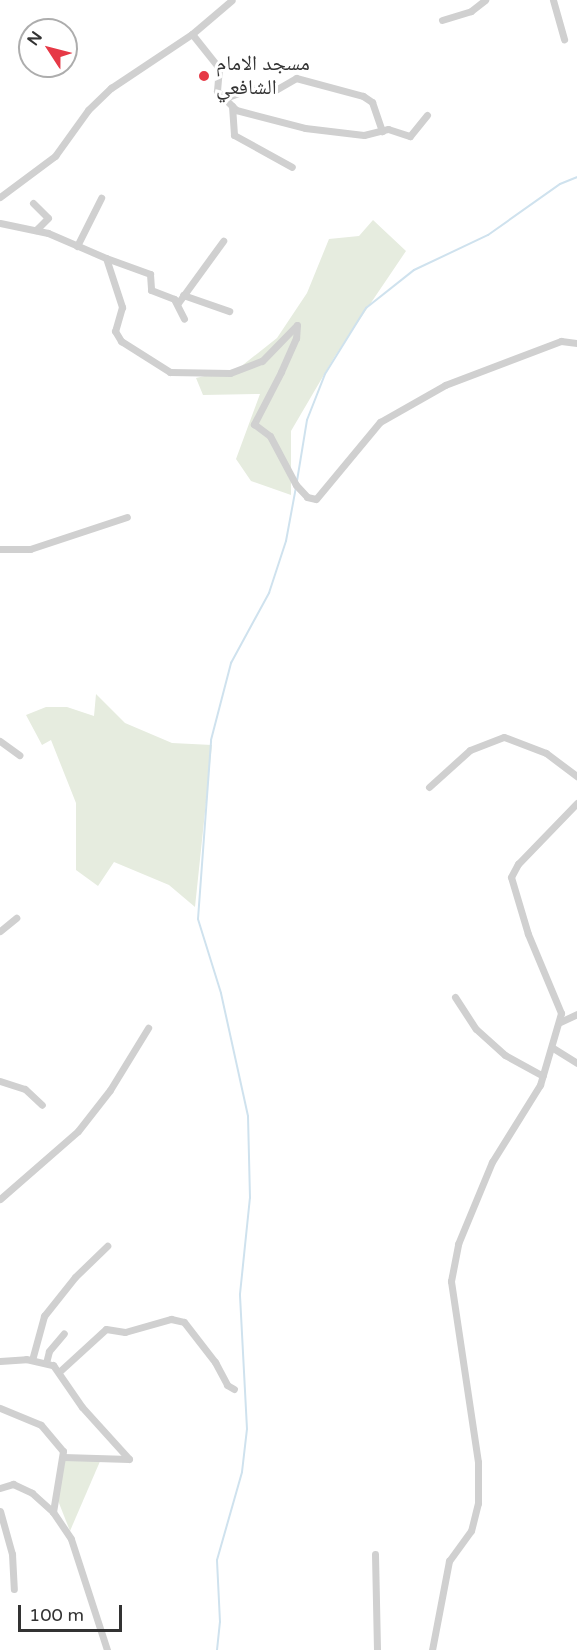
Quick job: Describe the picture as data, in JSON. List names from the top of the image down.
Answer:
{
  "places": ["مسجد الامام الشافعي"],
  "scale_bar": "100 m",
  "north": "top left"
}
